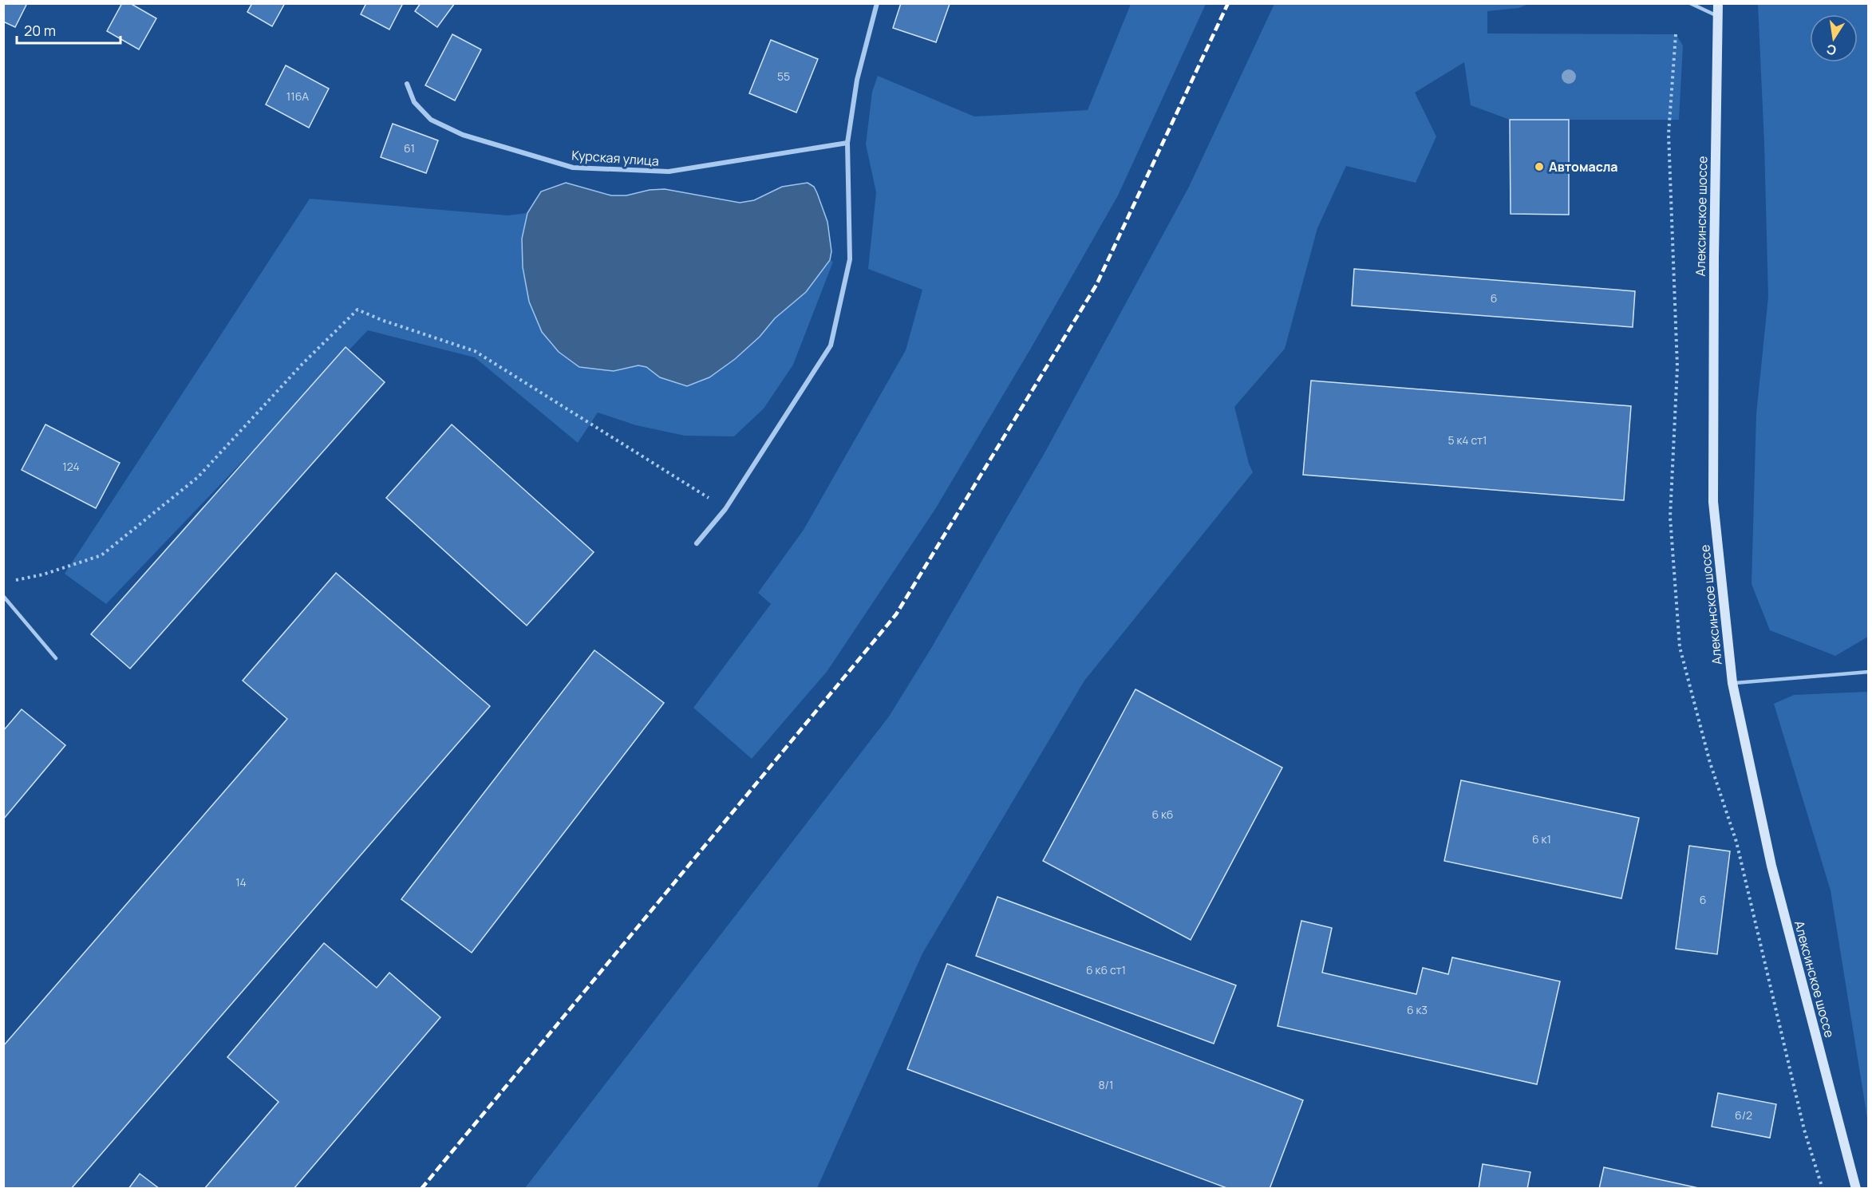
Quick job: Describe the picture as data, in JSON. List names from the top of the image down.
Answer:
{
  "streets": {
    "main road": ["Алексинское шоссе"],
    "street": ["Курская улица"]
  },
  "places": ["Автомасла"],
  "house_numbers": [
    "55",
    "116А",
    "61",
    "6",
    "5 к4 ст1",
    "124",
    "6 к6",
    "6 к1",
    "14",
    "6",
    "6 к6 ст1",
    "6 к3",
    "8/1",
    "6/2"
  ],
  "scale_bar": "20 m",
  "north": "bottom"
}
